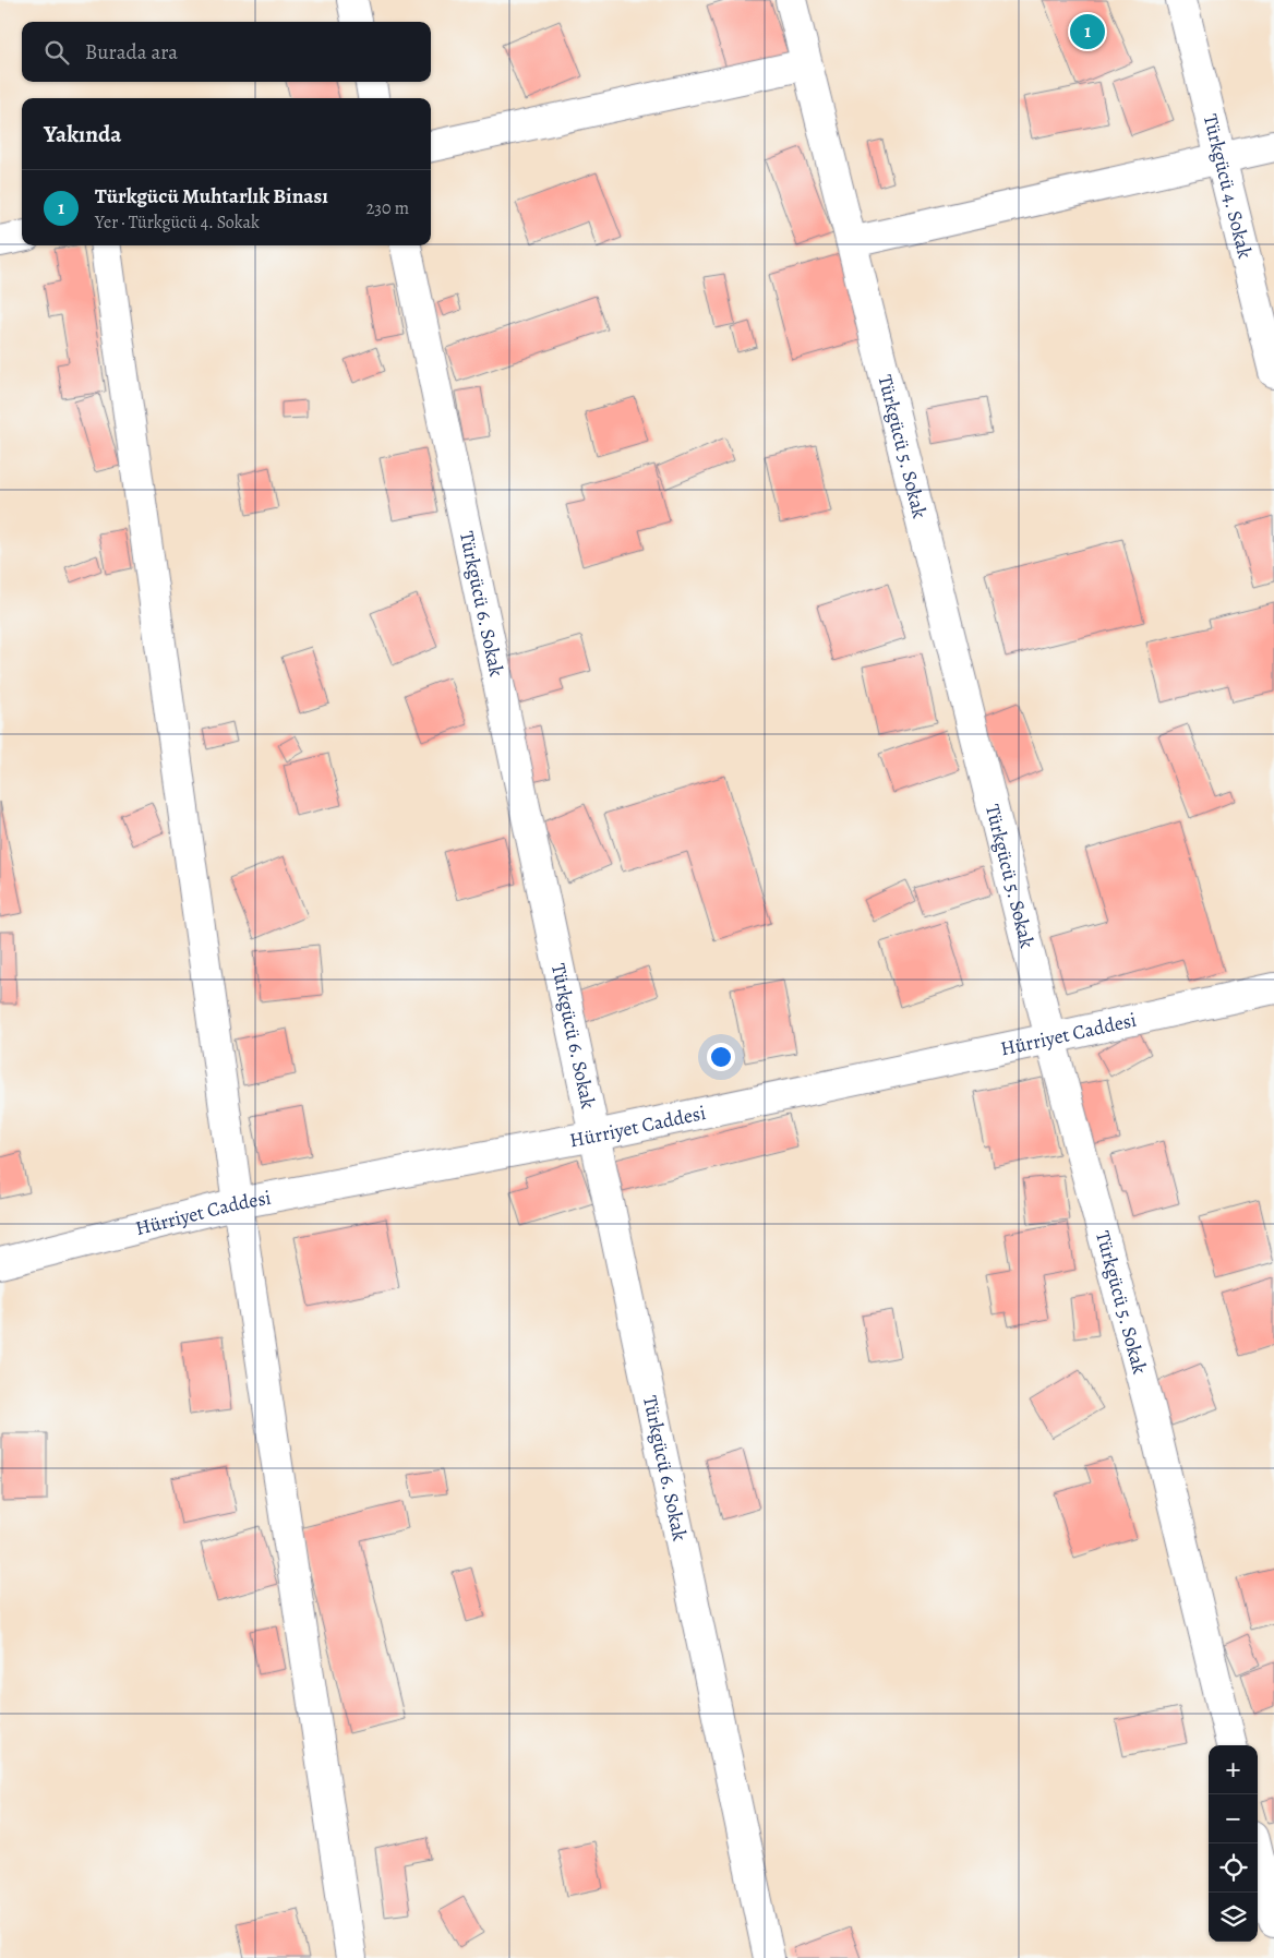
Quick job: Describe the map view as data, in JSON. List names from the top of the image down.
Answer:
{
  "streets": {
    "street": [
      "Türkgücü 4. Sokak",
      "Türkgücü 5. Sokak",
      "Türkgücü 6. Sokak",
      "Hürriyet Caddesi"
    ]
  },
  "crossings": [
    ["Türkgücü 5. Sokak", "Hürriyet Caddesi"],
    ["Türkgücü 6. Sokak", "Hürriyet Caddesi"]
  ],
  "page": {
    "pins": "1",
    "search": "Burada ara",
    "heading": "Yakında",
    "list": [
      {
        "mark": "1",
        "name": "Türkgücü Muhtarlık Binası",
        "note": "Yer · Türkgücü 4. Sokak",
        "value": "230 m"
      }
    ],
    "map_buttons": ["+", "−"]
  }
}
